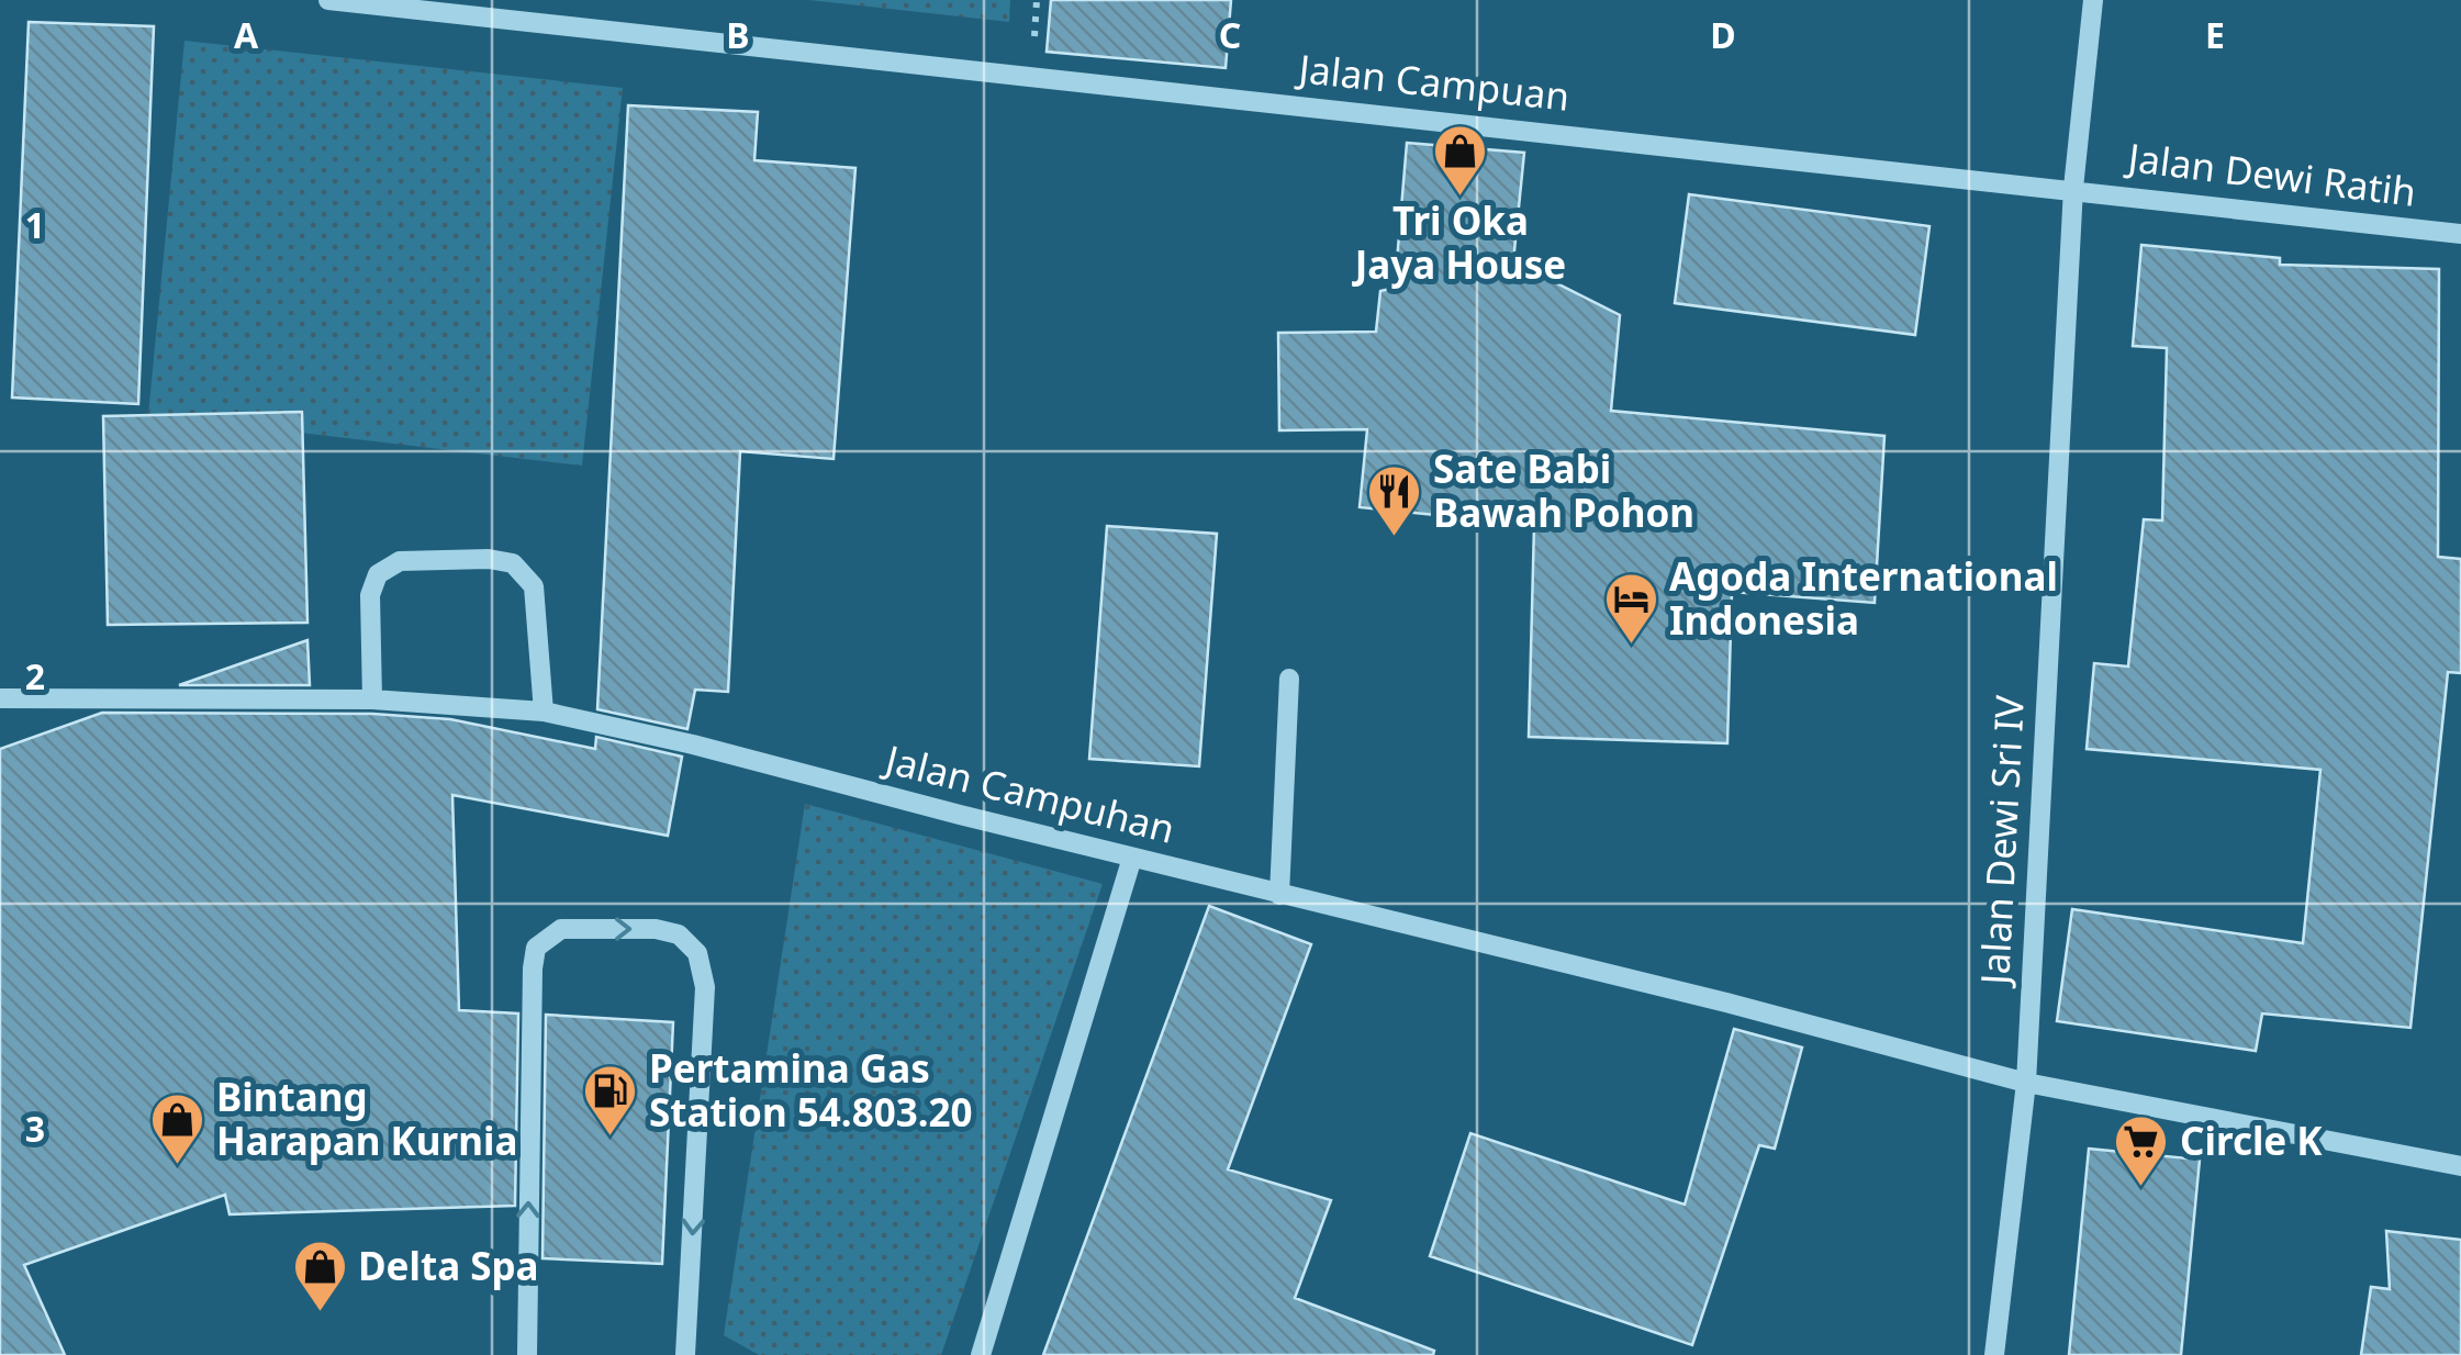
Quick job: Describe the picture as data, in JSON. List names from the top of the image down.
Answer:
{
  "streets": {
    "street": [
      "Jalan Campuan",
      "Jalan Dewi Ratih",
      "Jalan Campuhan",
      "Jalan Dewi Sri IV"
    ]
  },
  "crossings": [
    ["Jalan Campuan", "Jalan Dewi Ratih"],
    ["Jalan Campuan", "Jalan Dewi Sri IV"],
    ["Jalan Dewi Ratih", "Jalan Dewi Sri IV"],
    ["Jalan Campuhan", "Jalan Dewi Sri IV"]
  ],
  "places": {
    "shop": ["Tri Oka Jaya House", "Bintang Harapan Kurnia", "Delta Spa"],
    "restaurant": ["Sate Babi Bawah Pohon"],
    "hotel": ["Agoda International Indonesia"],
    "fuel station": ["Pertamina Gas Station 54.803.20"],
    "supermarket": ["Circle K"]
  },
  "grid": {
    "columns": [
      "A",
      "B",
      "C",
      "D",
      "E"
    ],
    "rows": ["1", "2", "3"]
  }
}
